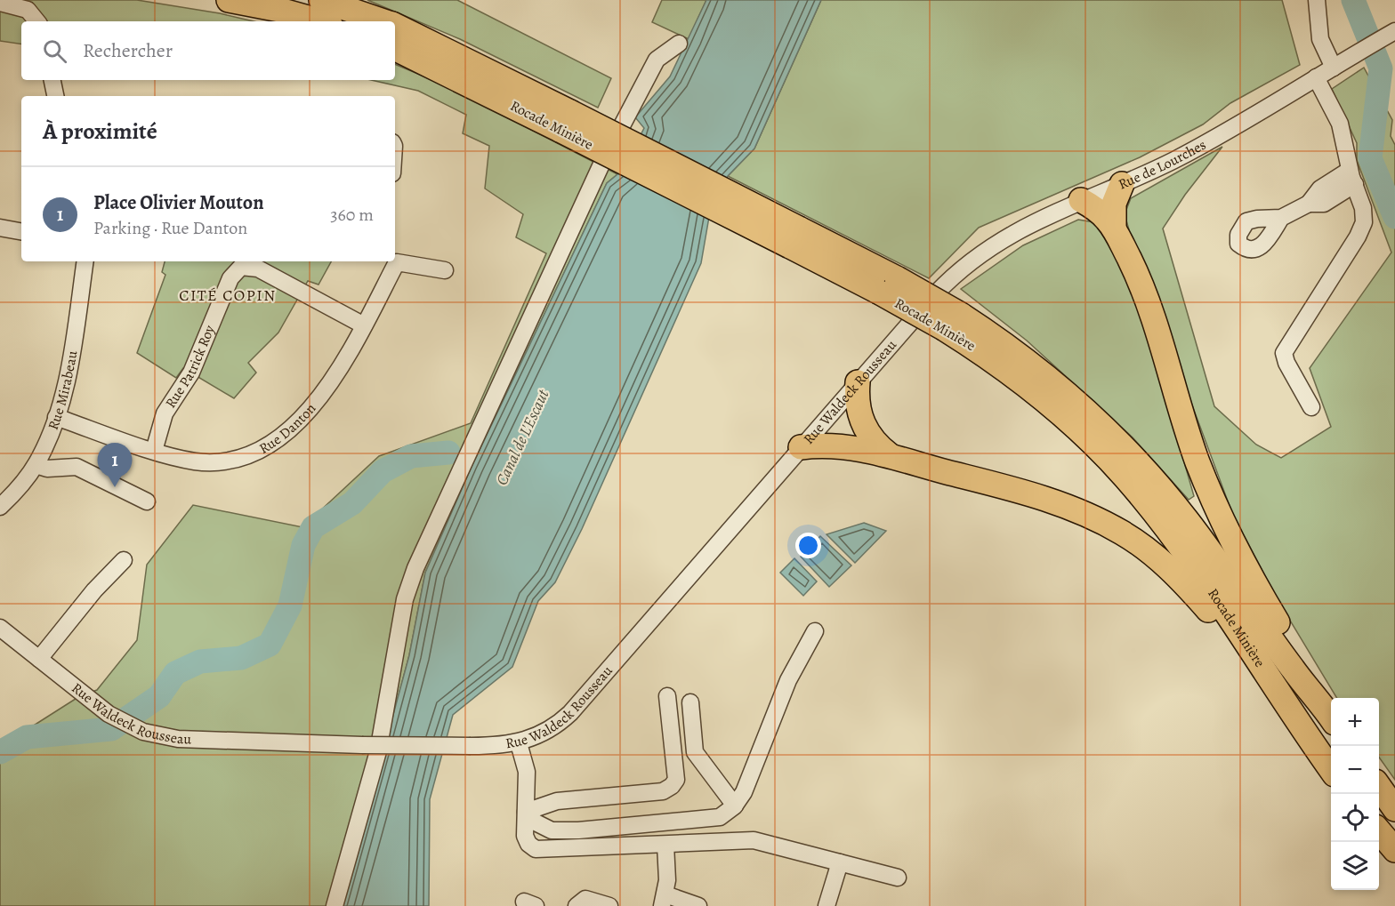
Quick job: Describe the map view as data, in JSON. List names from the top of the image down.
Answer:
{
  "streets": {
    "highway": ["Rocade Minière"],
    "street": [
      "Rue de Lourches",
      "Rue Patrick Roy",
      "Rue Mirabeau",
      "Rue Waldeck Rousseau",
      "Rue Danton"
    ]
  },
  "crossings": [
    ["Rue de Lourches", "Rue Waldeck Rousseau"],
    ["Rue Patrick Roy", "Rue Danton"],
    ["Rue Mirabeau", "Rue Danton"]
  ],
  "districts": ["CITÉ COPIN"],
  "water": ["Canal de L'Escaut"],
  "page": {
    "search": "Rechercher",
    "heading": "À proximité",
    "list": [
      {
        "mark": "1",
        "name": "Place Olivier Mouton",
        "note": "Parking · Rue Danton",
        "value": "360 m"
      }
    ],
    "pins": "1",
    "map_buttons": ["+", "−"]
  }
}
